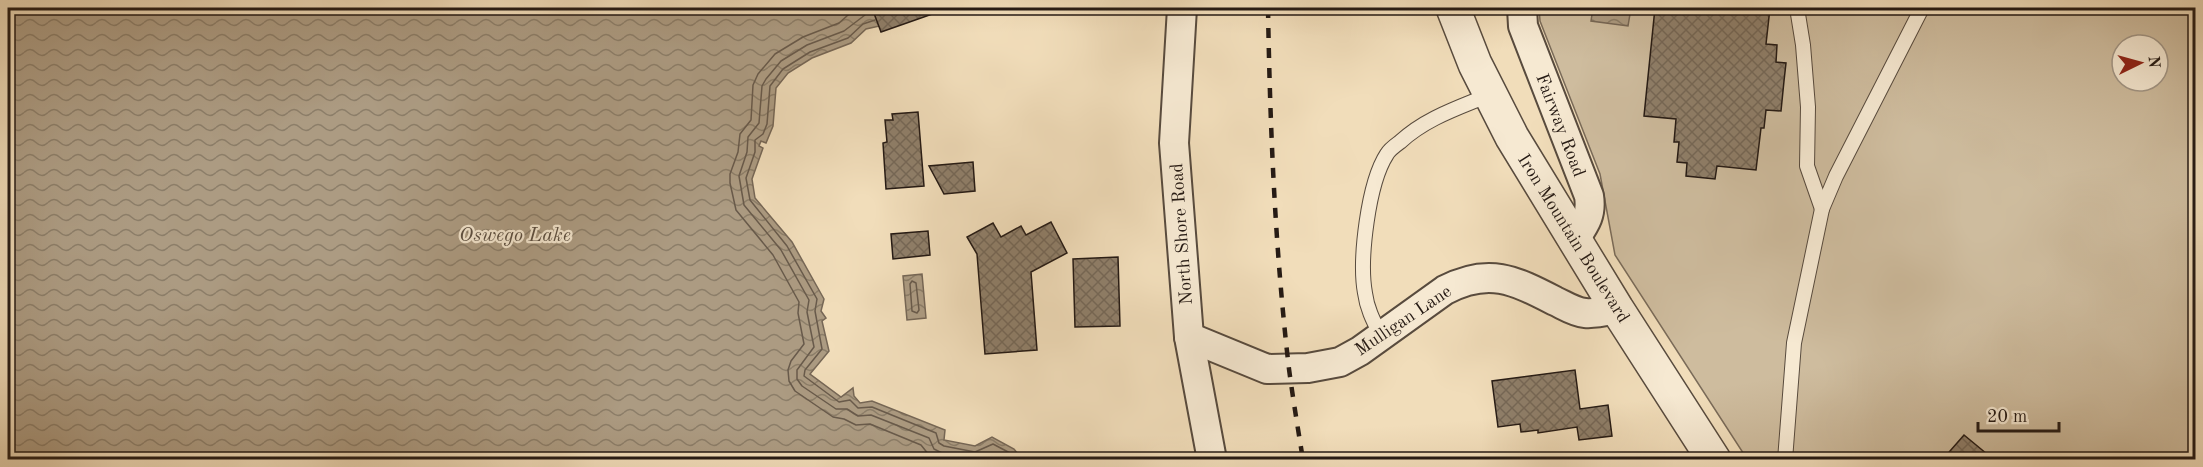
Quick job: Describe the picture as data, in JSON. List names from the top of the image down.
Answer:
{
  "streets": {
    "street": [
      "Fairway Road",
      "North Shore Road",
      "Iron Mountain Boulevard",
      "Mulligan Lane"
    ]
  },
  "crossings": [
    ["Fairway Road", "Iron Mountain Boulevard"],
    ["North Shore Road", "Mulligan Lane"],
    ["Iron Mountain Boulevard", "Mulligan Lane"]
  ],
  "water": ["Oswego Lake"],
  "scale_bar": "20 m",
  "north": "right"
}
